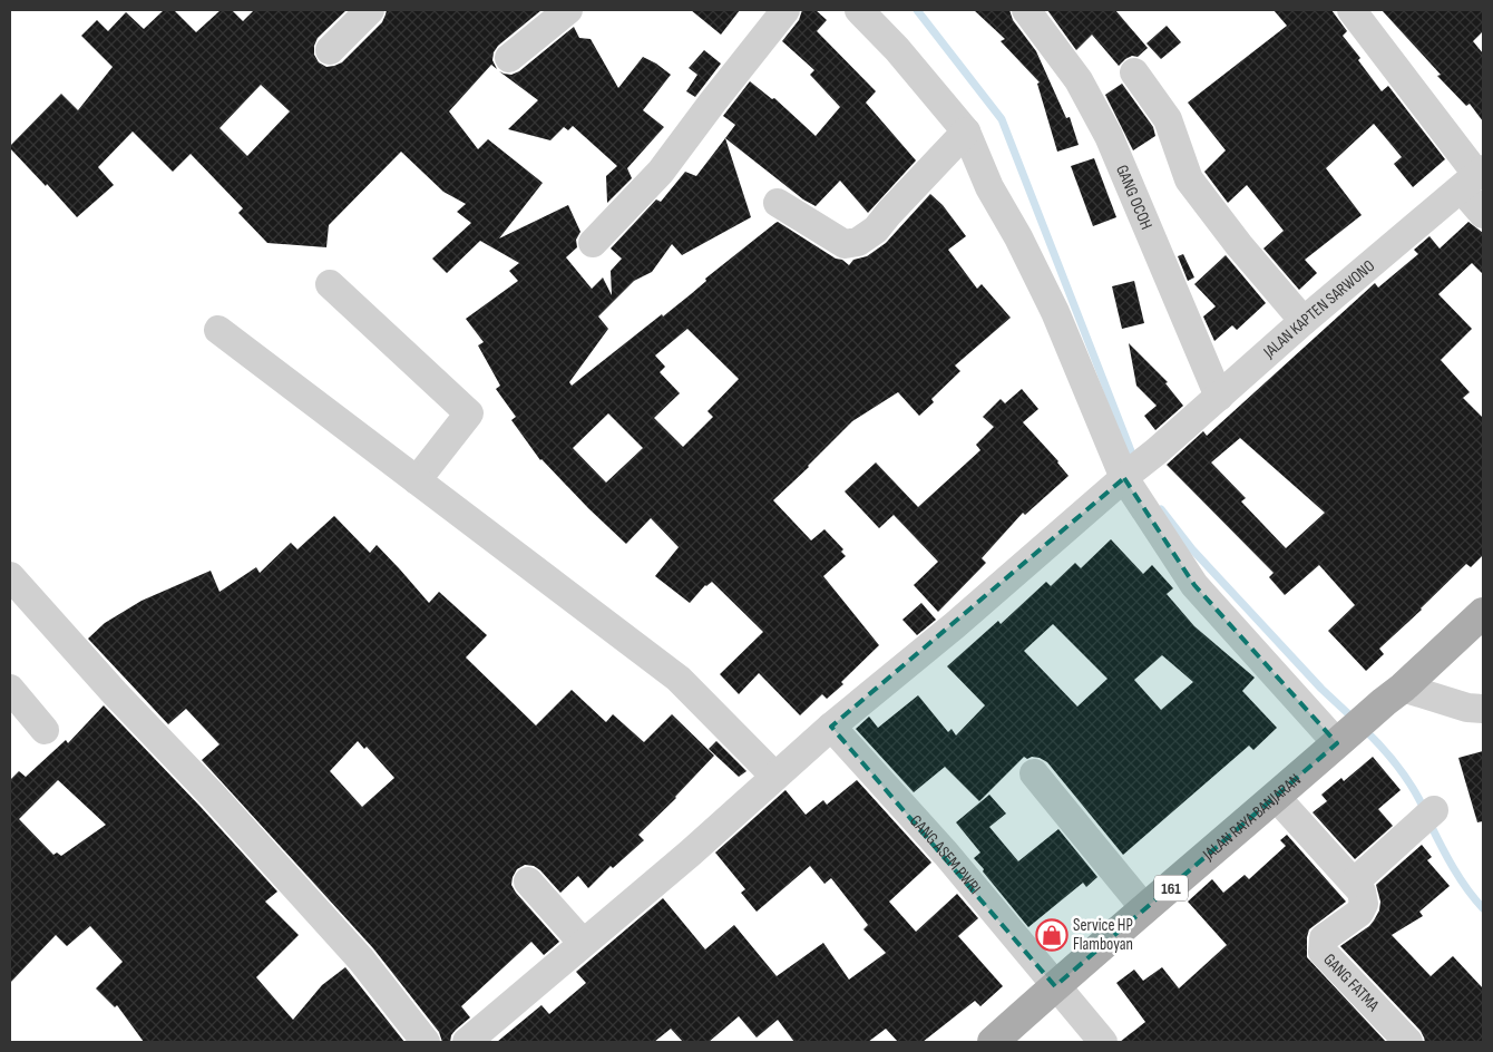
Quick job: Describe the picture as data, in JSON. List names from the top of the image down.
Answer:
{
  "streets": {
    "main road": ["JALAN RAYA BANJARAN", "161"],
    "street": [
      "GANG OCOH",
      "JALAN KAPTEN SARWONO",
      "GANG ASEM PWRI",
      "GANG FATMA"
    ]
  },
  "crossings": [
    ["GANG OCOH", "JALAN KAPTEN SARWONO"],
    ["JALAN KAPTEN SARWONO", "GANG ASEM PWRI"],
    ["JALAN RAYA BANJARAN", "GANG ASEM PWRI"],
    ["JALAN RAYA BANJARAN", "GANG FATMA"]
  ],
  "places": {
    "shop": ["Service HP Flamboyan"]
  }
}
